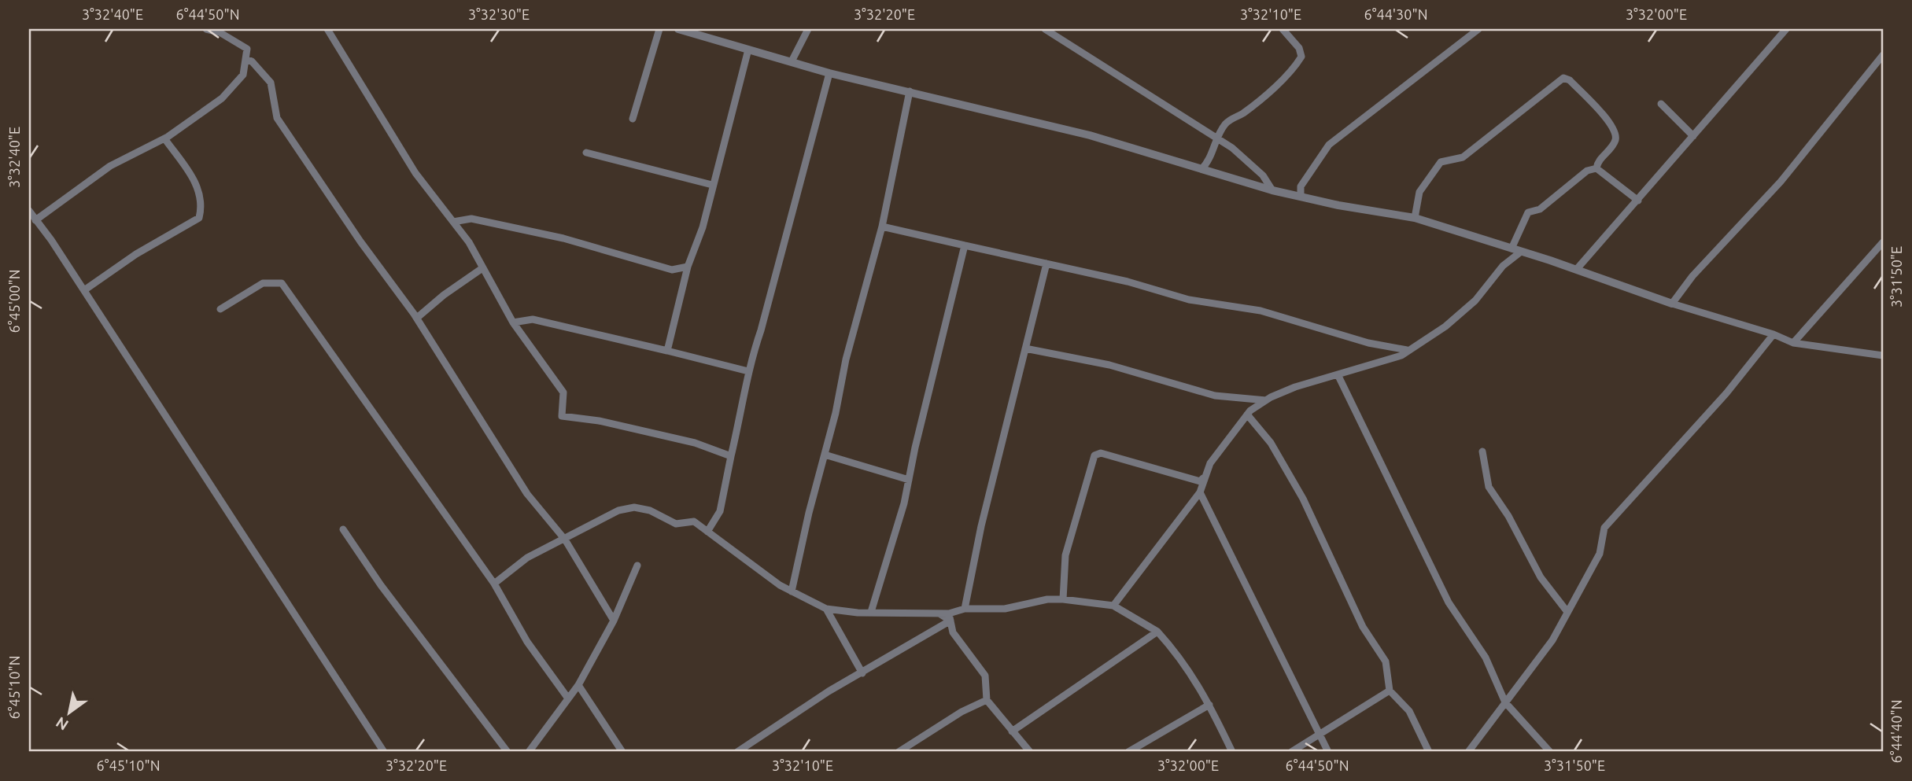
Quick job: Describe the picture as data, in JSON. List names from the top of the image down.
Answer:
{
  "north": "bottom left",
  "coordinates": [
    "3°32'40\"E",
    "6°44'50\"N",
    "3°32'30\"E",
    "3°32'20\"E",
    "3°32'10\"E",
    "6°44'30\"N",
    "3°32'00\"E",
    "3°31'50\"E",
    "6°45'00\"N",
    "6°45'10\"N",
    "6°44'40\"N"
  ]
}
